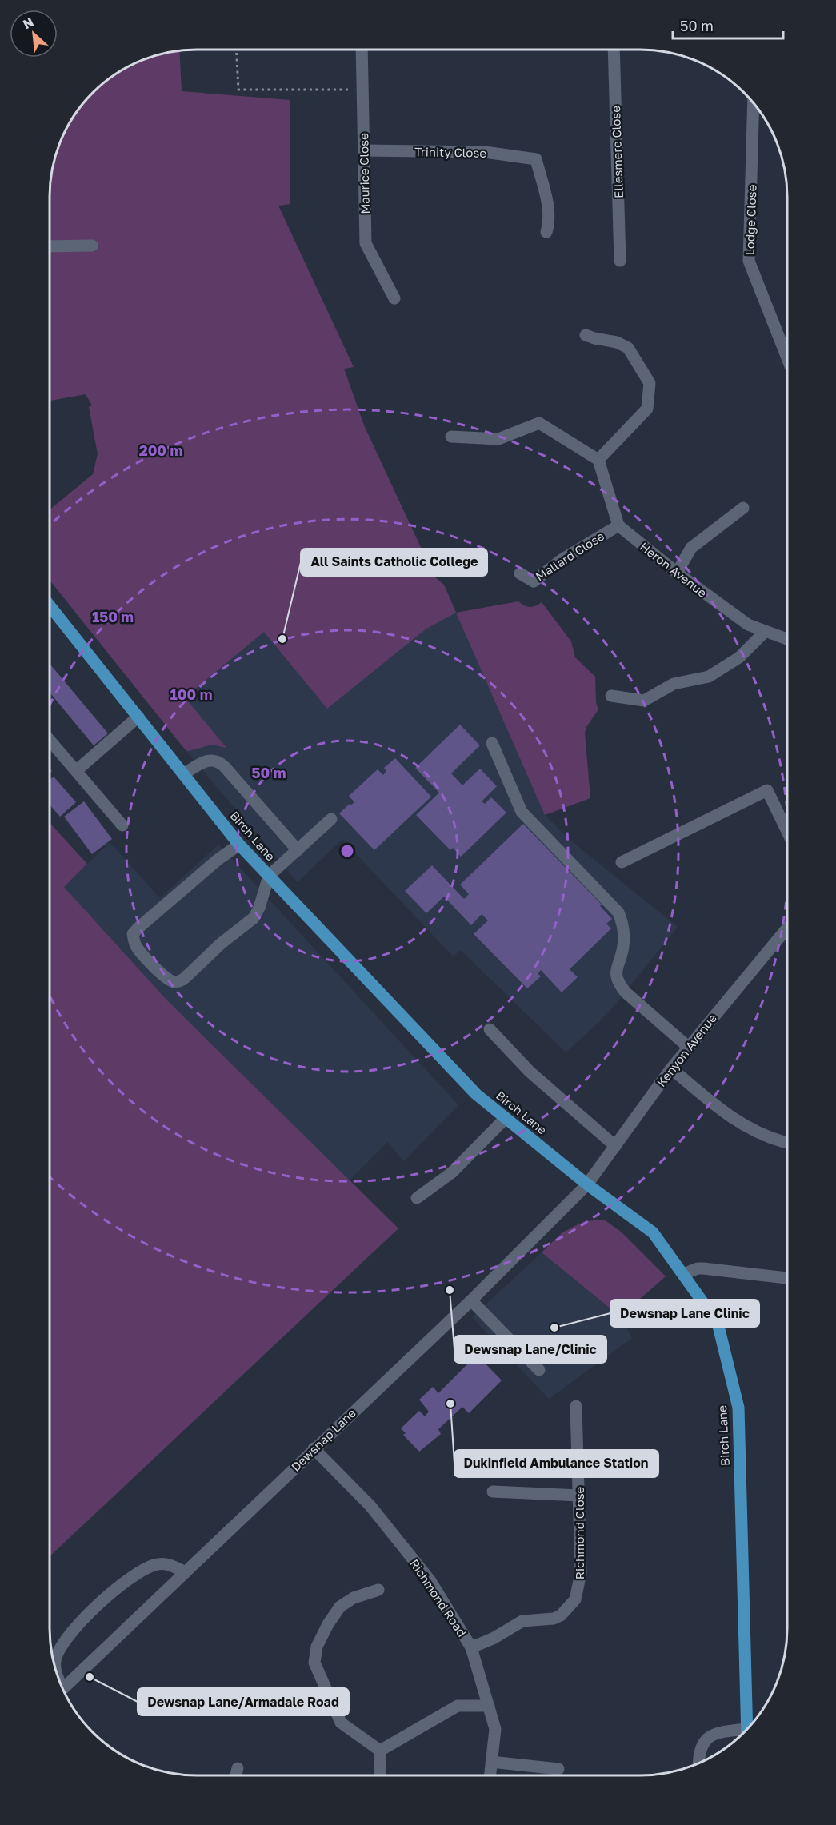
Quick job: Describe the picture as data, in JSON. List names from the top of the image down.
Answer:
{
  "streets": {
    "main road": ["Birch Lane"],
    "street": [
      "Trinity Close",
      "Ellesmere Close",
      "Maurice Close",
      "Lodge Close",
      "Mallard Close",
      "Heron Avenue",
      "Kenyon Avenue",
      "Dewsnap Lane",
      "Richmond Close",
      "Richmond Road"
    ]
  },
  "crossings": [
    ["Trinity Close", "Maurice Close"],
    ["Mallard Close", "Heron Avenue"],
    ["Birch Lane", "Kenyon Avenue"],
    ["Birch Lane", "Dewsnap Lane"],
    ["Kenyon Avenue", "Dewsnap Lane"],
    ["Dewsnap Lane", "Richmond Road"],
    ["Richmond Close", "Richmond Road"]
  ],
  "places": [
    "All Saints Catholic College",
    "Dewsnap Lane/Clinic",
    "Dewsnap Lane Clinic",
    "Dukinfield Ambulance Station",
    "Dewsnap Lane/Armadale Road"
  ],
  "scale_bar": "50 m",
  "north": "top left",
  "rings": [
    "200 m",
    "150 m",
    "100 m",
    "50 m"
  ]
}
